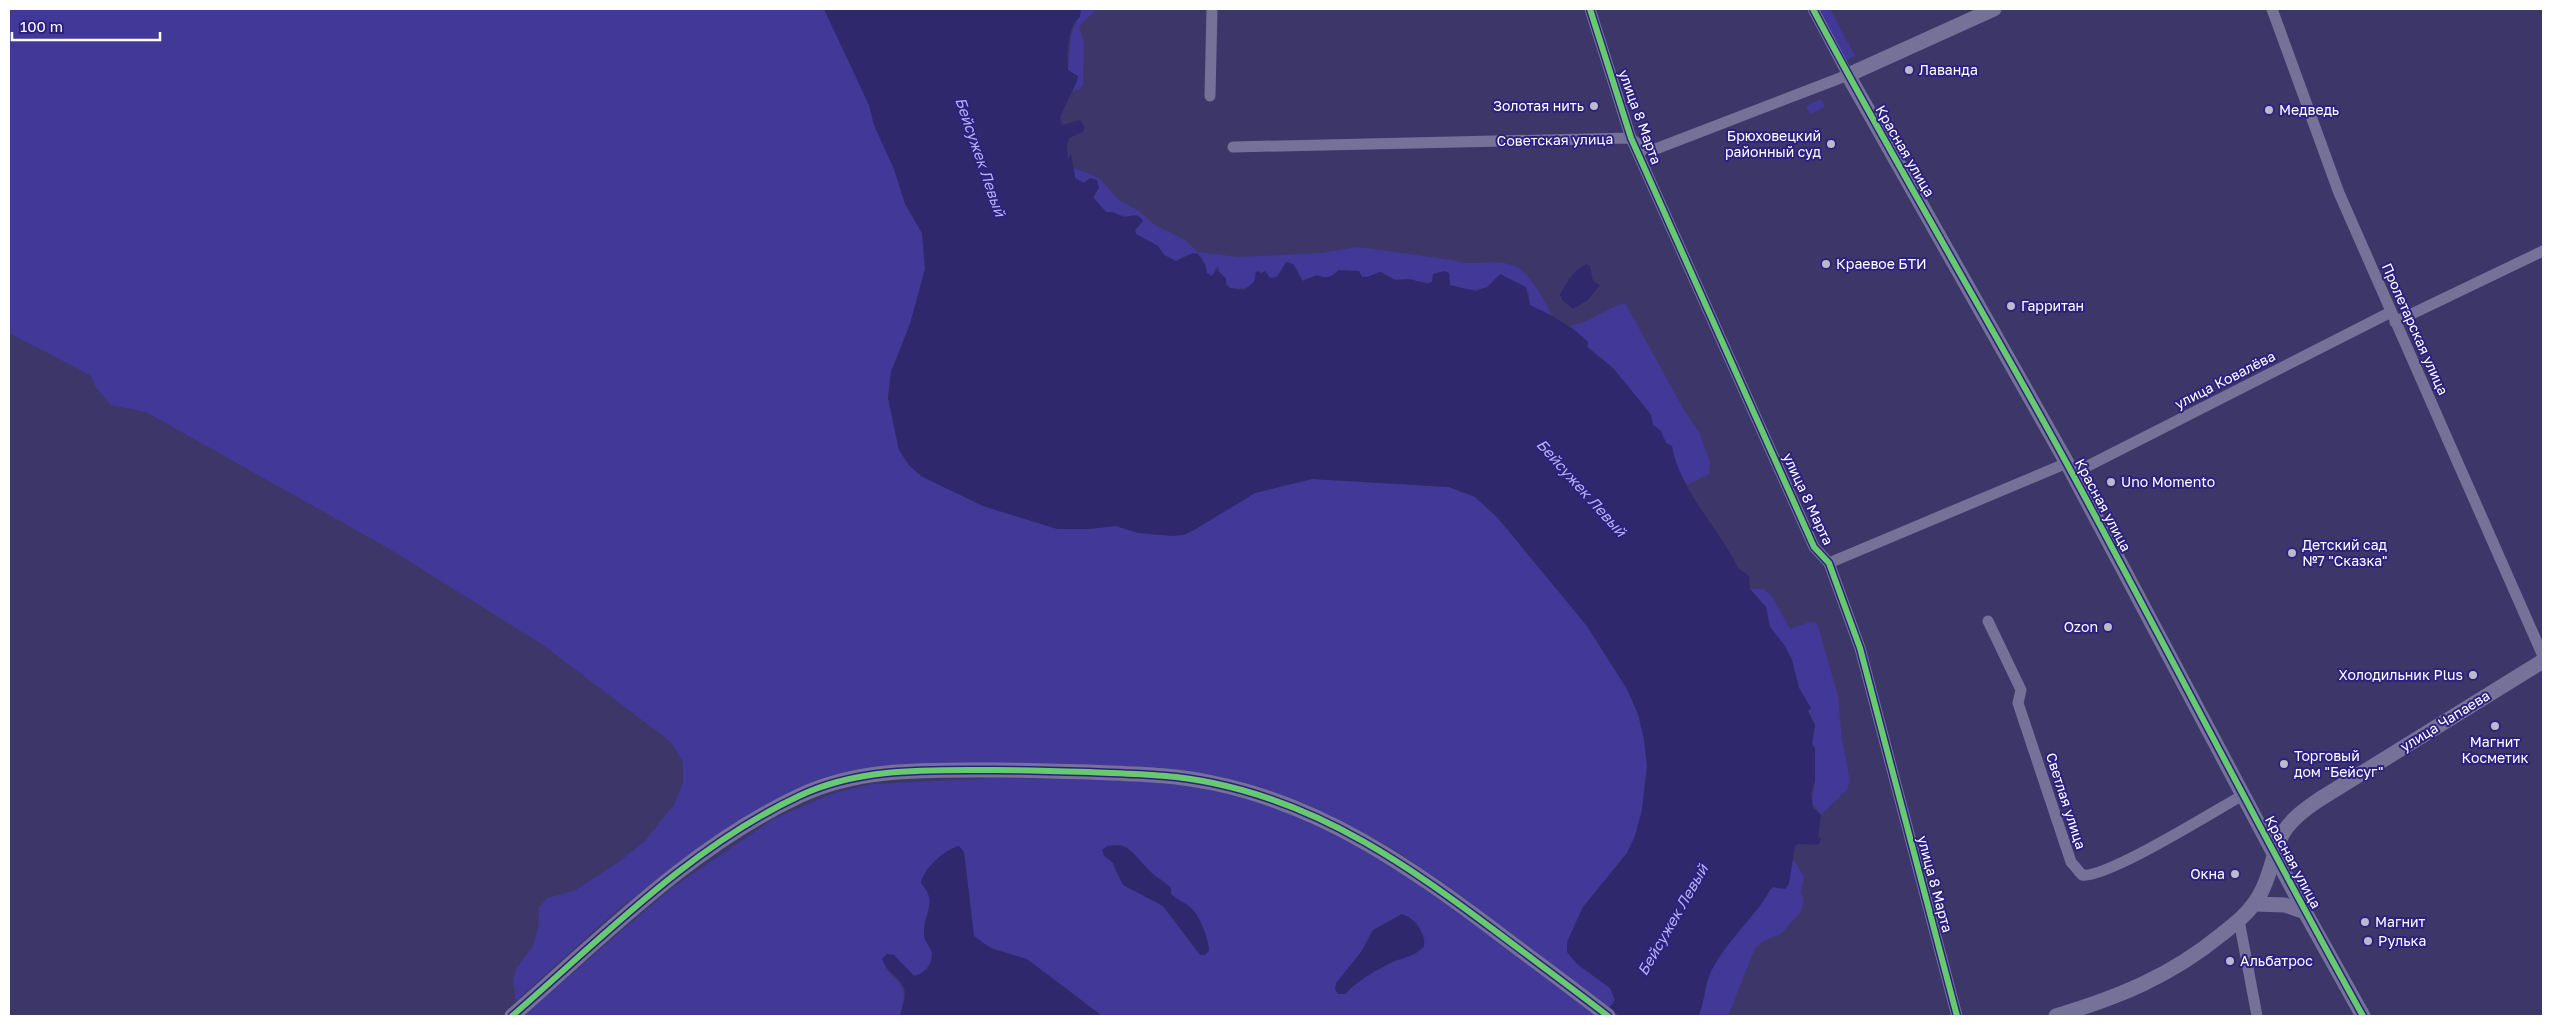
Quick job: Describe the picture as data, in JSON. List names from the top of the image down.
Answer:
{
  "streets": {
    "street": [
      "улица 8 Марта",
      "Советская улица",
      "Красная улица",
      "Пролетарская улица",
      "улица Ковалёва",
      "улица Чапаева",
      "Светлая улица"
    ]
  },
  "crossings": [
    ["улица 8 Марта", "Советская улица"],
    ["улица 8 Марта", "улица Ковалёва"],
    ["Советская улица", "Красная улица"],
    ["Красная улица", "улица Ковалёва"],
    ["Красная улица", "улица Чапаева"],
    ["Красная улица", "Светлая улица"],
    ["Пролетарская улица", "улица Ковалёва"]
  ],
  "water": ["Бейсужек Левый"],
  "places": [
    "Лаванда",
    "Золотая нить",
    "Медведь",
    "Брюховецкий районный суд",
    "Краевое БТИ",
    "Гарритан",
    "Uno Momento",
    "Детский сад №7 \"Сказка\"",
    "Ozon",
    "Холодильник Plus",
    "Магнит Косметик",
    "Торговый дом \"Бейсуг\"",
    "Окна",
    "Магнит",
    "Рулька",
    "Альбатрос"
  ],
  "scale_bar": "100 m"
}
